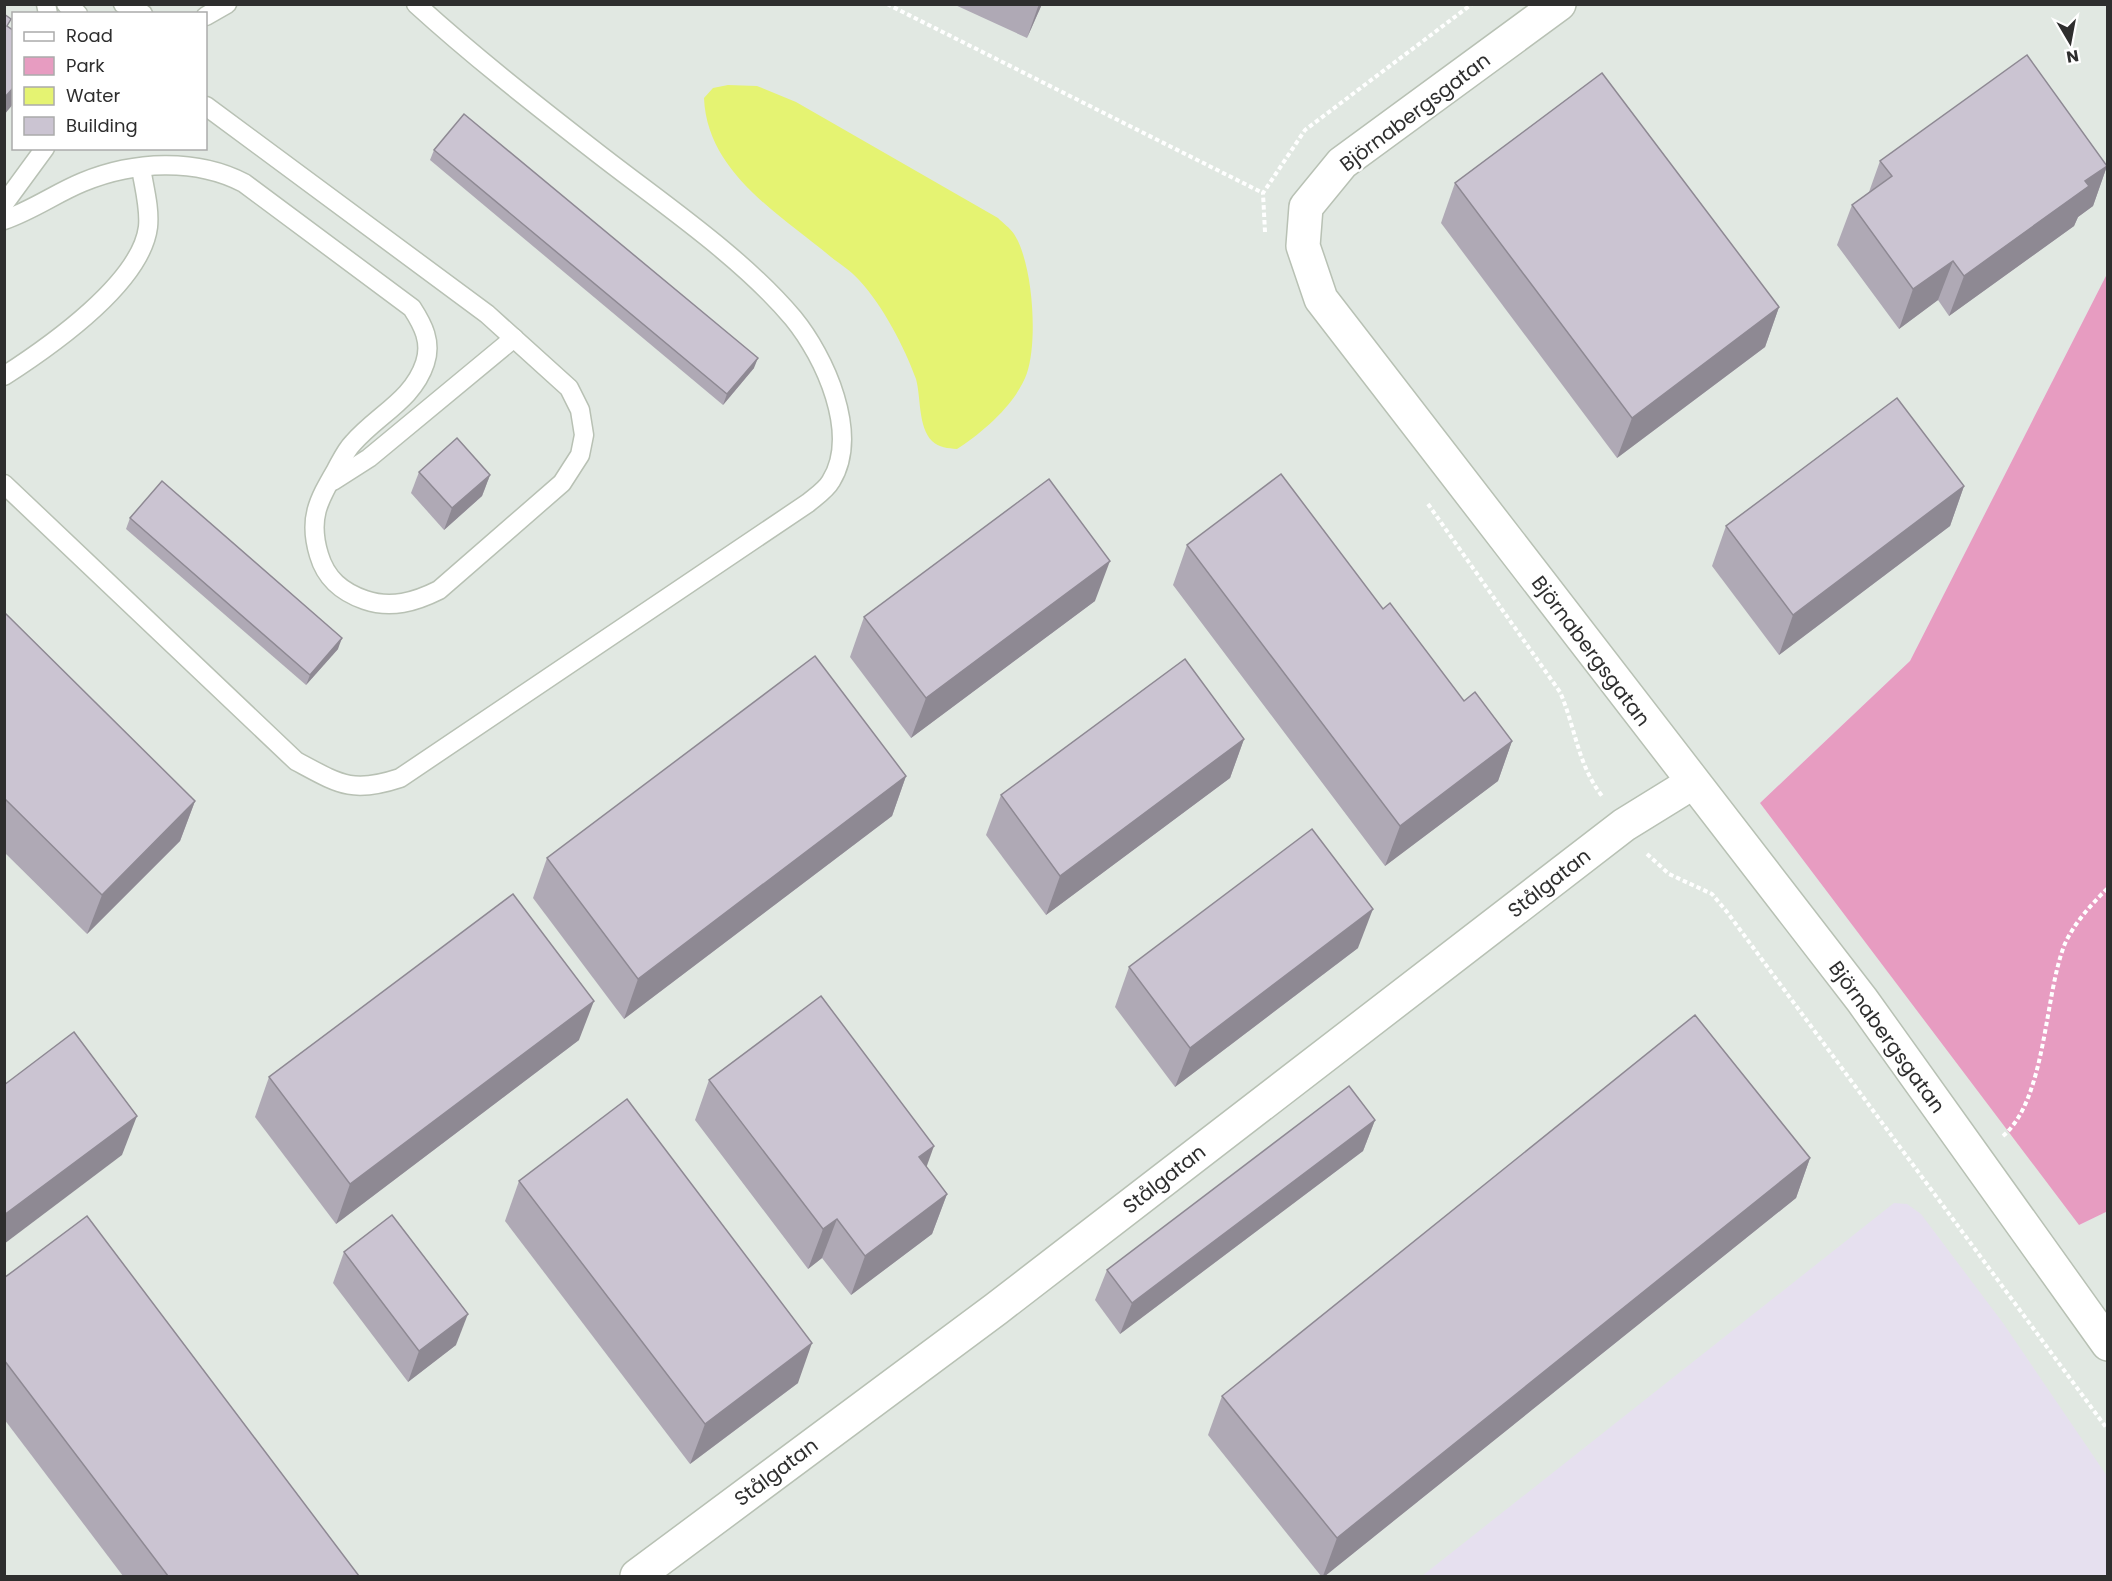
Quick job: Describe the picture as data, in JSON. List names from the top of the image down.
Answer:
{
  "streets": {
    "street": ["Björnabergsgatan", "Stålgatan"]
  },
  "crossings": [
    ["Björnabergsgatan", "Stålgatan"]
  ],
  "legend": [
    "Road",
    "Park",
    "Water",
    "Building"
  ],
  "north": "bottom"
}
